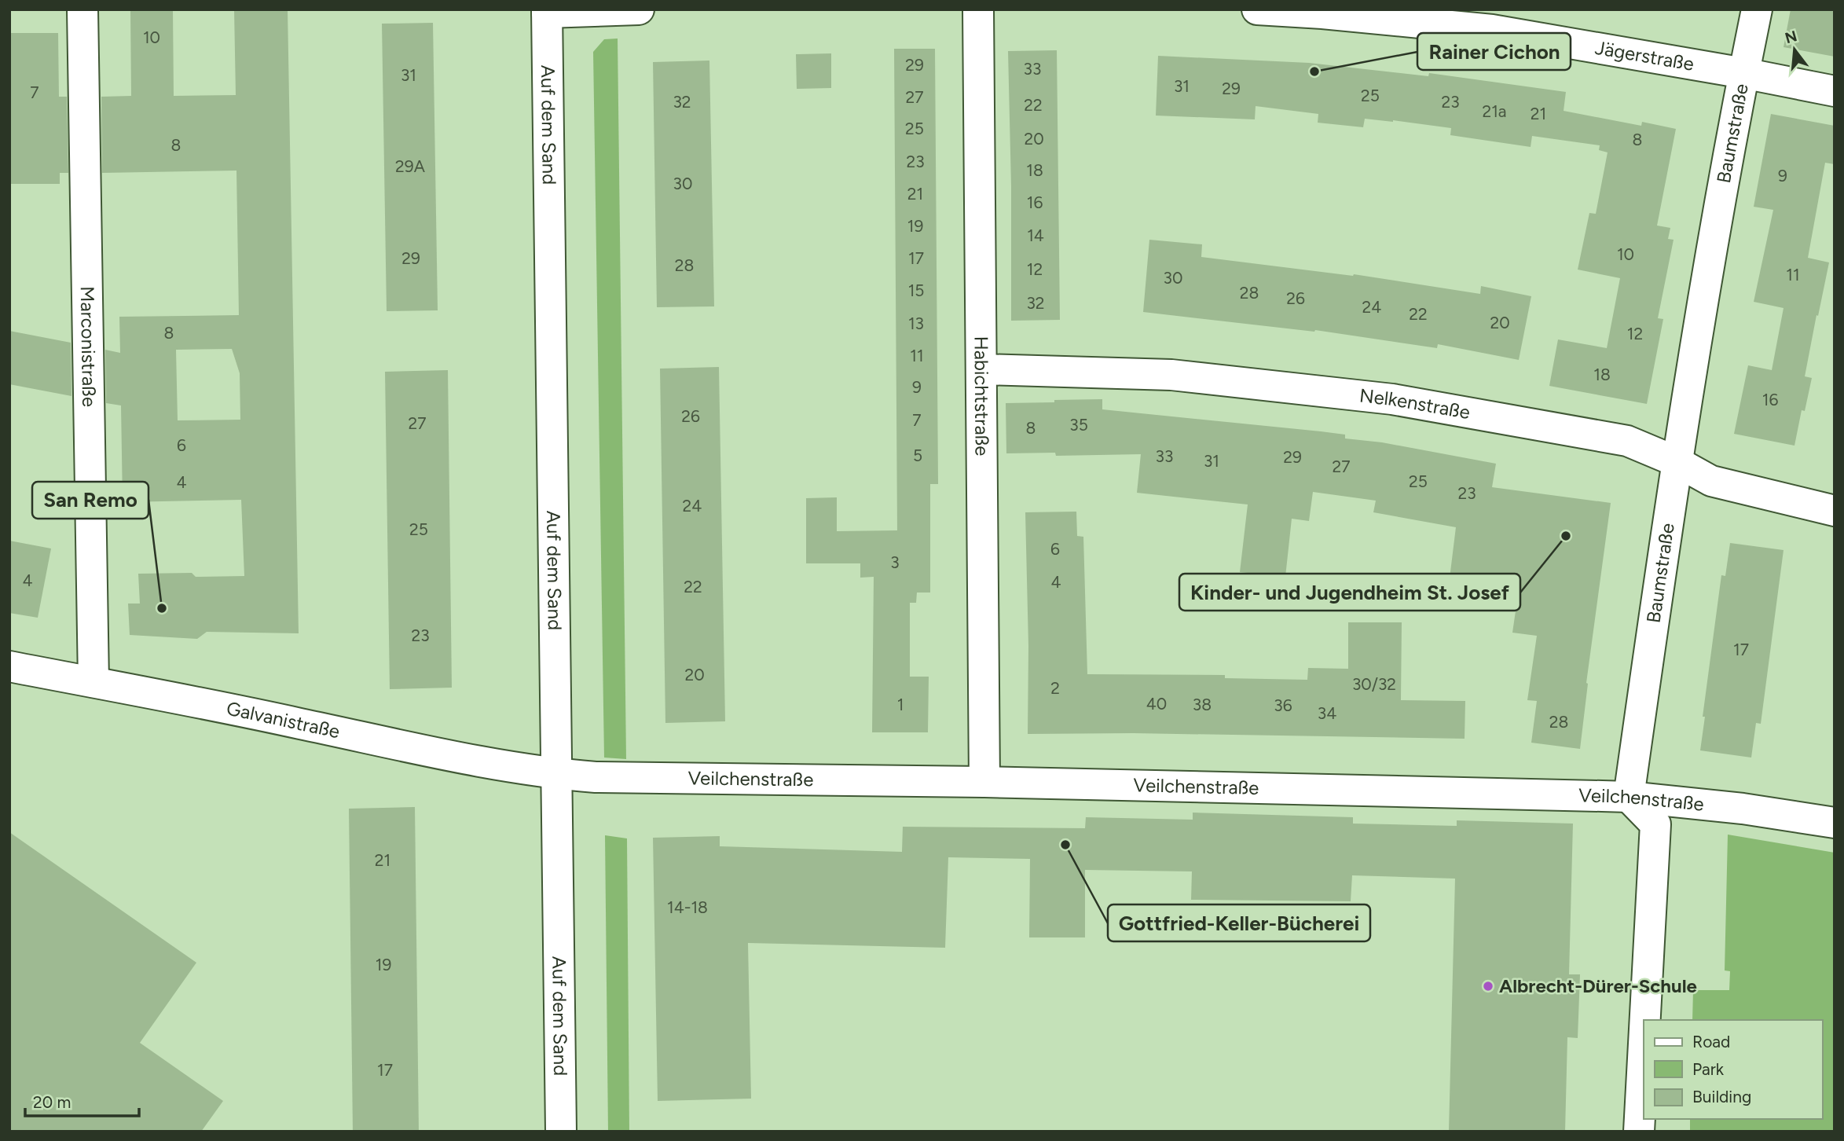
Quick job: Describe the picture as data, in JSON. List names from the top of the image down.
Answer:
{
  "streets": {
    "street": [
      "Jägerstraße",
      "Auf dem Sand",
      "Baumstraße",
      "Marconistraße",
      "Habichtstraße",
      "Nelkenstraße",
      "Galvanistraße",
      "Veilchenstraße"
    ]
  },
  "crossings": [
    ["Jägerstraße", "Baumstraße"],
    ["Auf dem Sand", "Galvanistraße"],
    ["Auf dem Sand", "Veilchenstraße"],
    ["Baumstraße", "Nelkenstraße"],
    ["Baumstraße", "Veilchenstraße"],
    ["Marconistraße", "Galvanistraße"],
    ["Habichtstraße", "Nelkenstraße"],
    ["Habichtstraße", "Veilchenstraße"],
    ["Galvanistraße", "Veilchenstraße"]
  ],
  "places": [
    "Rainer Cichon",
    "Kinder- und Jugendheim St. Josef",
    "San Remo",
    "Gottfried-Keller-Bücherei",
    "Albrecht-Dürer-Schule"
  ],
  "house_numbers": [
    "10",
    "29",
    "33",
    "31",
    "31",
    "29",
    "7",
    "25",
    "27",
    "32",
    "23",
    "22",
    "21a",
    "21",
    "25",
    "20",
    "8",
    "8",
    "23",
    "29A",
    "18",
    "9",
    "30",
    "21",
    "16",
    "19",
    "14",
    "10",
    "29",
    "17",
    "28",
    "12",
    "11",
    "30",
    "15",
    "28",
    "26",
    "32",
    "24",
    "22",
    "20",
    "13",
    "8",
    "12",
    "11",
    "18",
    "9",
    "16",
    "26",
    "7",
    "27",
    "35",
    "8",
    "6",
    "5",
    "33",
    "29",
    "31",
    "27",
    "25",
    "4",
    "23",
    "24",
    "25",
    "6",
    "3",
    "4",
    "4",
    "22",
    "23",
    "17",
    "20",
    "30/32",
    "2",
    "40",
    "1",
    "38",
    "36",
    "34",
    "28",
    "21",
    "14-18",
    "19",
    "17"
  ],
  "legend": ["Road", "Park", "Building"],
  "scale_bar": "20 m",
  "north": "top"
}
